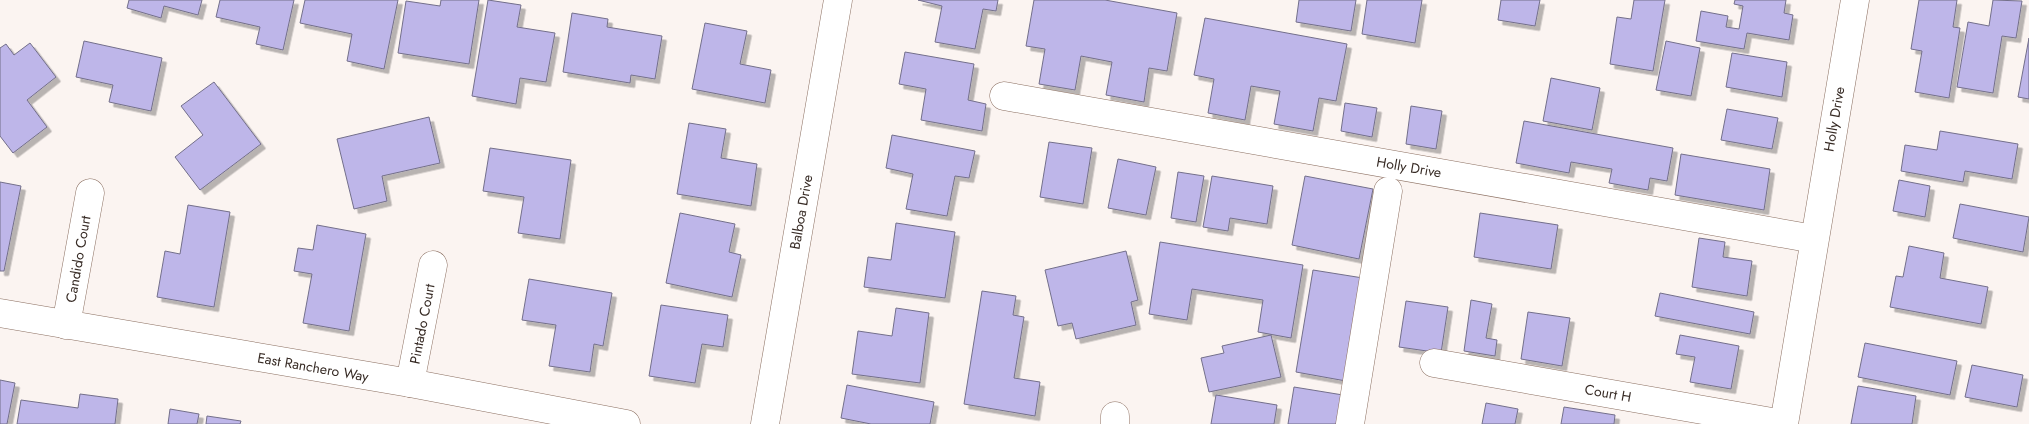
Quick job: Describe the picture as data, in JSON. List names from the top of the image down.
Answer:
{
  "streets": {
    "street": [
      "Holly Drive",
      "Balboa Drive",
      "Candido Court",
      "Pintado Court",
      "East Ranchero Way",
      "Court H"
    ]
  },
  "crossings": [
    ["Holly Drive", "Court H"],
    ["Candido Court", "East Ranchero Way"],
    ["Pintado Court", "East Ranchero Way"]
  ]
}
